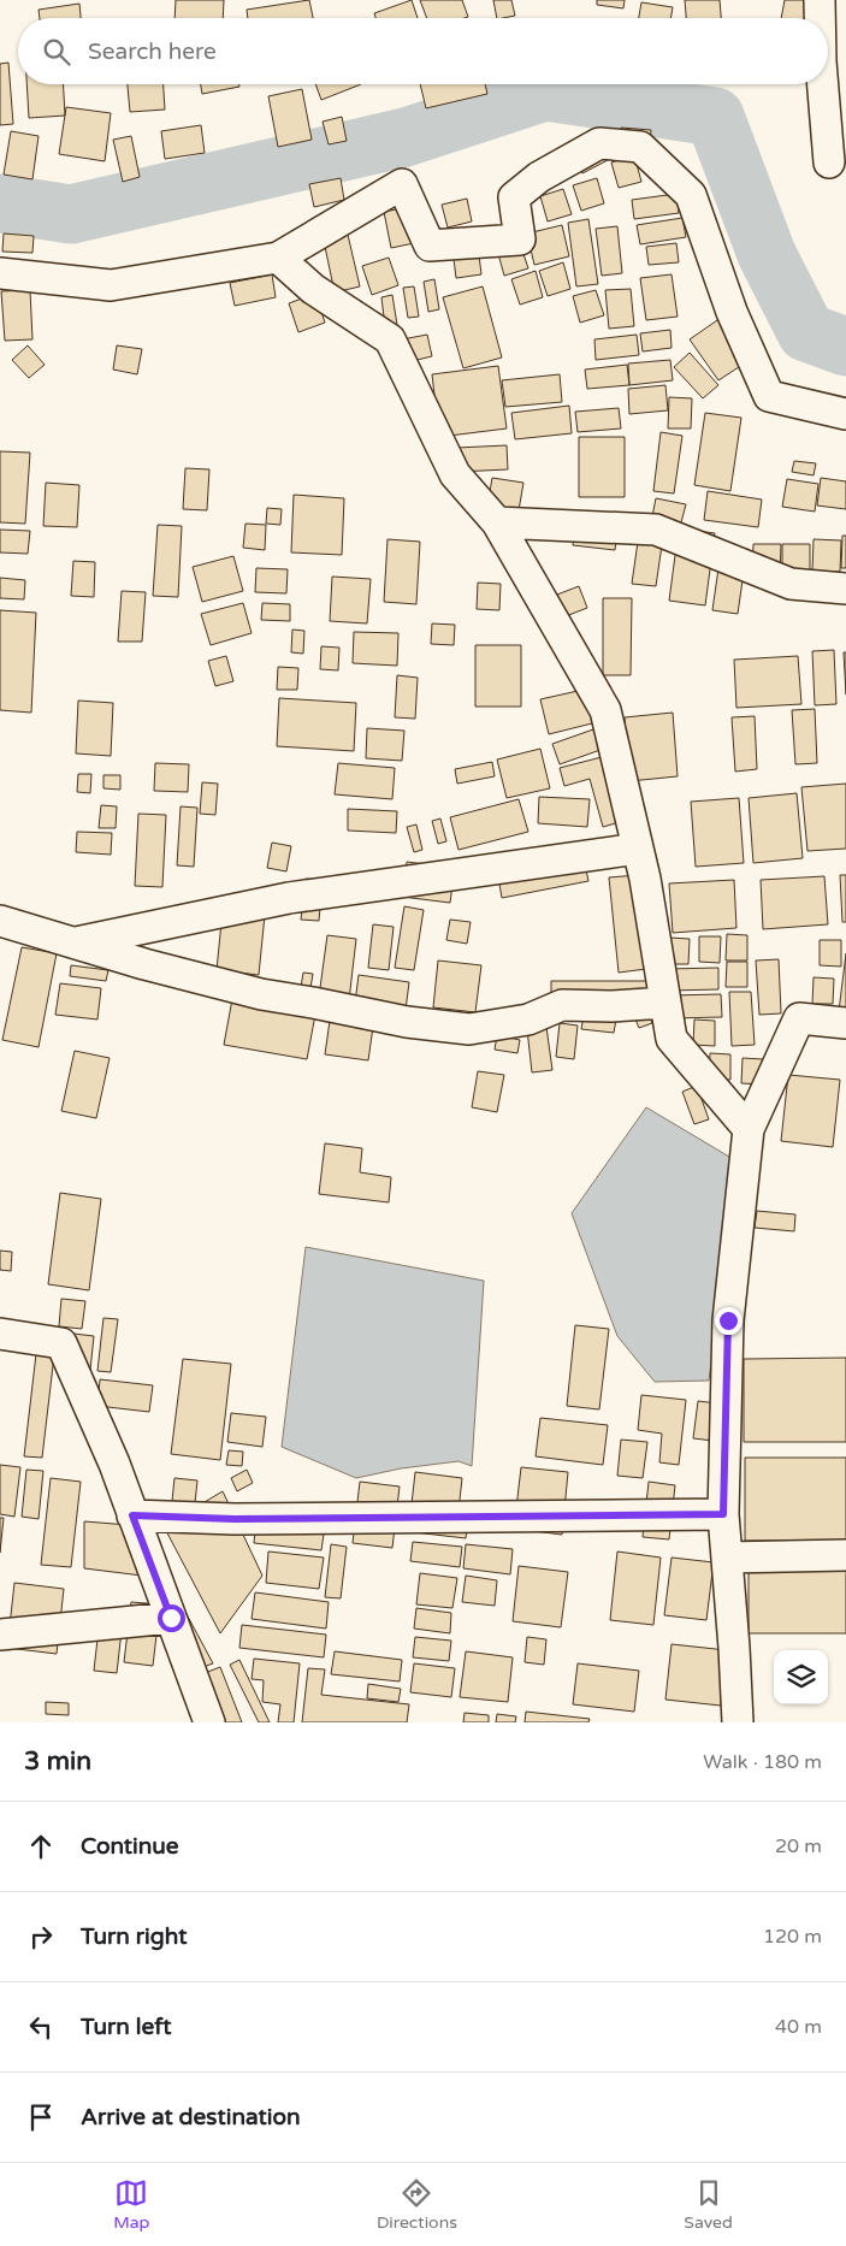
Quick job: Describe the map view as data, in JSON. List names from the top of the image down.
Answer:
{
  "page": {
    "search": "Search here",
    "heading": ["3 min", "Walk · 180 m"],
    "list": [
      ["Continue", "20 m"],
      ["Turn right", "120 m"],
      ["Turn left", "40 m"],
      "Arrive at destination"
    ],
    "nav": ["Map", "Directions", "Saved"]
  }
}
